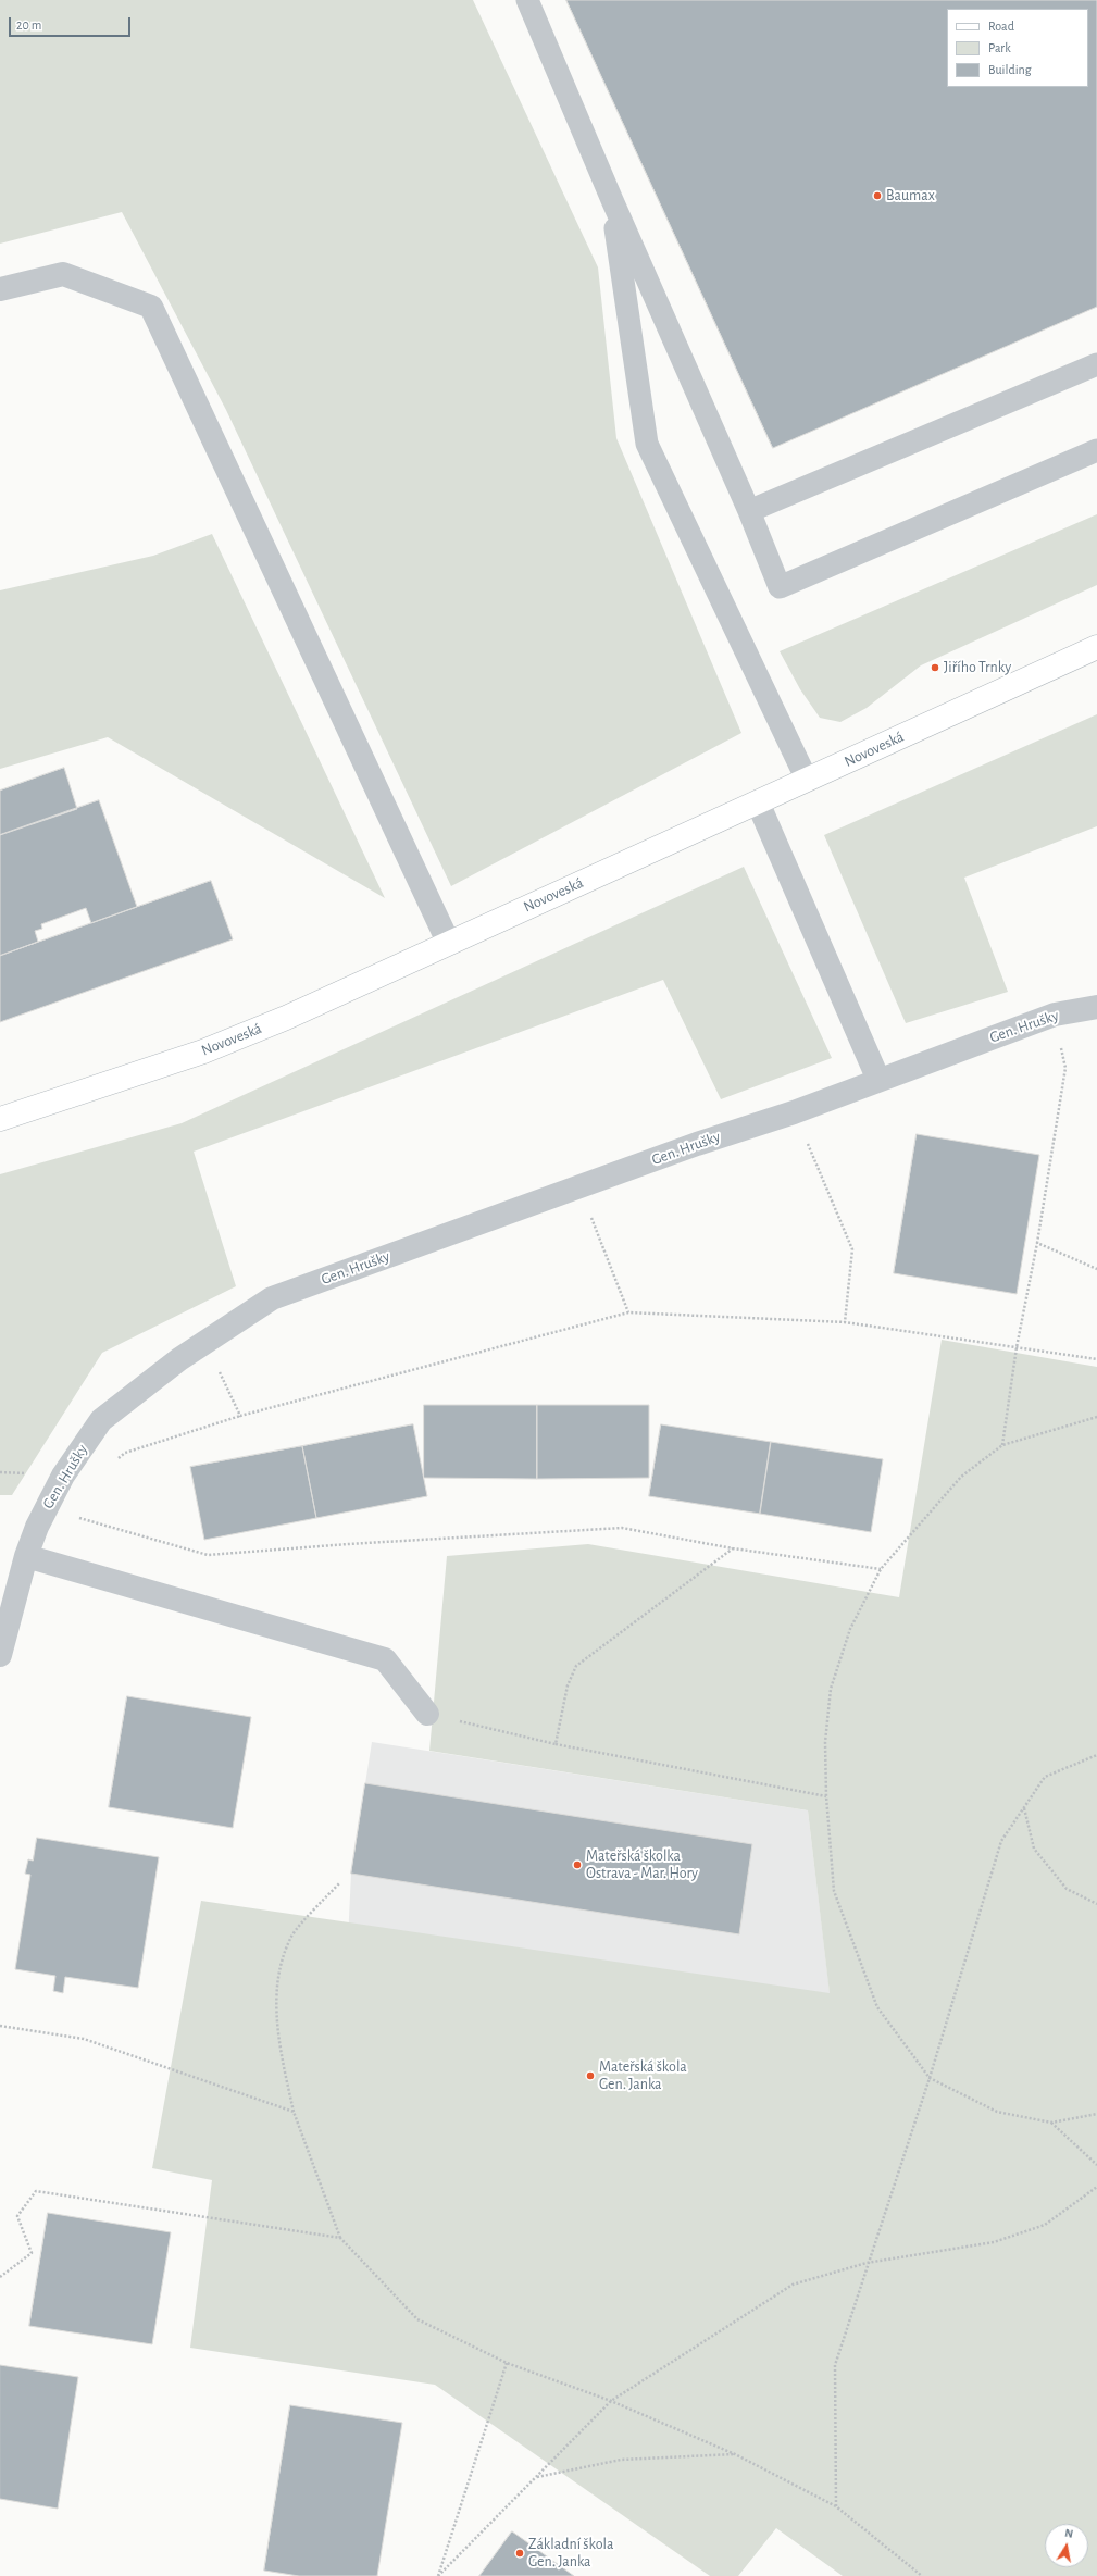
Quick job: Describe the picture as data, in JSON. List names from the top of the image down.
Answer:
{
  "streets": {
    "street": ["Novoveská", "Gen. Hrušky"]
  },
  "places": [
    "Baumax",
    "Jiřího Trnky",
    "Mateřská školka Ostrava - Mar. Hory",
    "Mateřská škola Gen. Janka",
    "Základní škola Gen. Janka"
  ],
  "legend": ["Road", "Park", "Building"],
  "scale_bar": "20 m",
  "north": "top"
}
